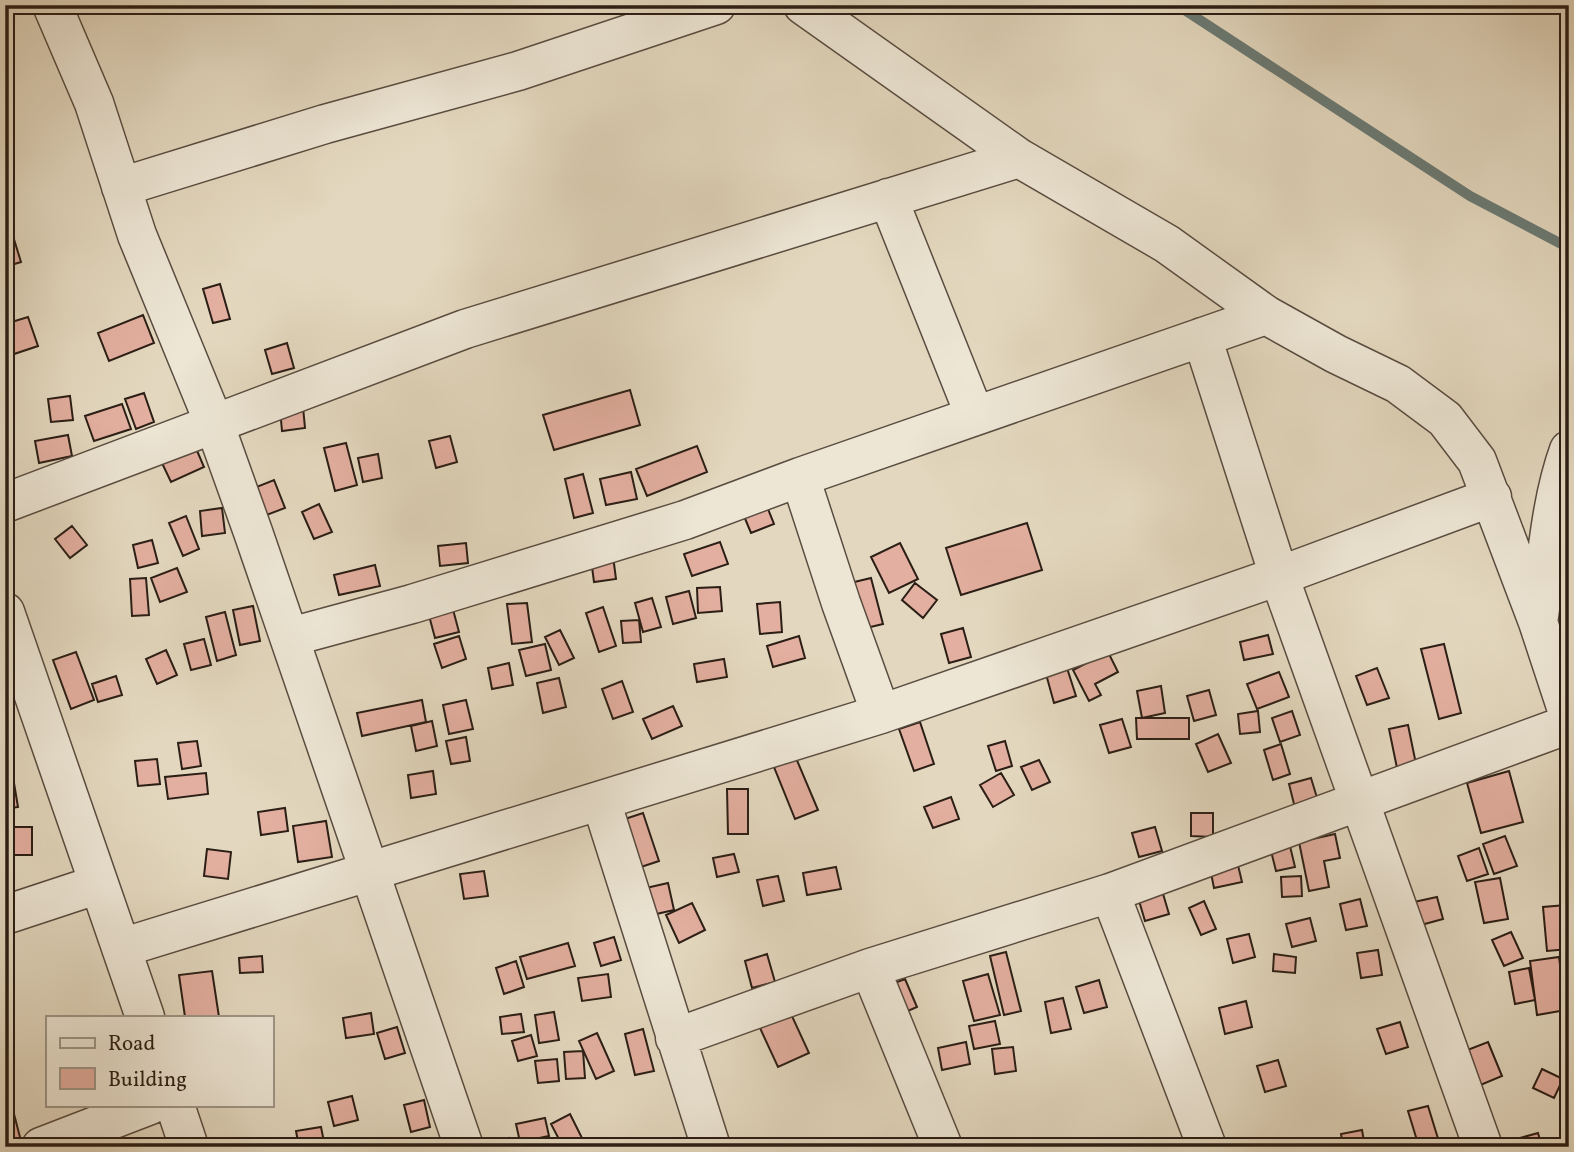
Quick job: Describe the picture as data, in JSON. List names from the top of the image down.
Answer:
{
  "legend": ["Road", "Building"]
}
